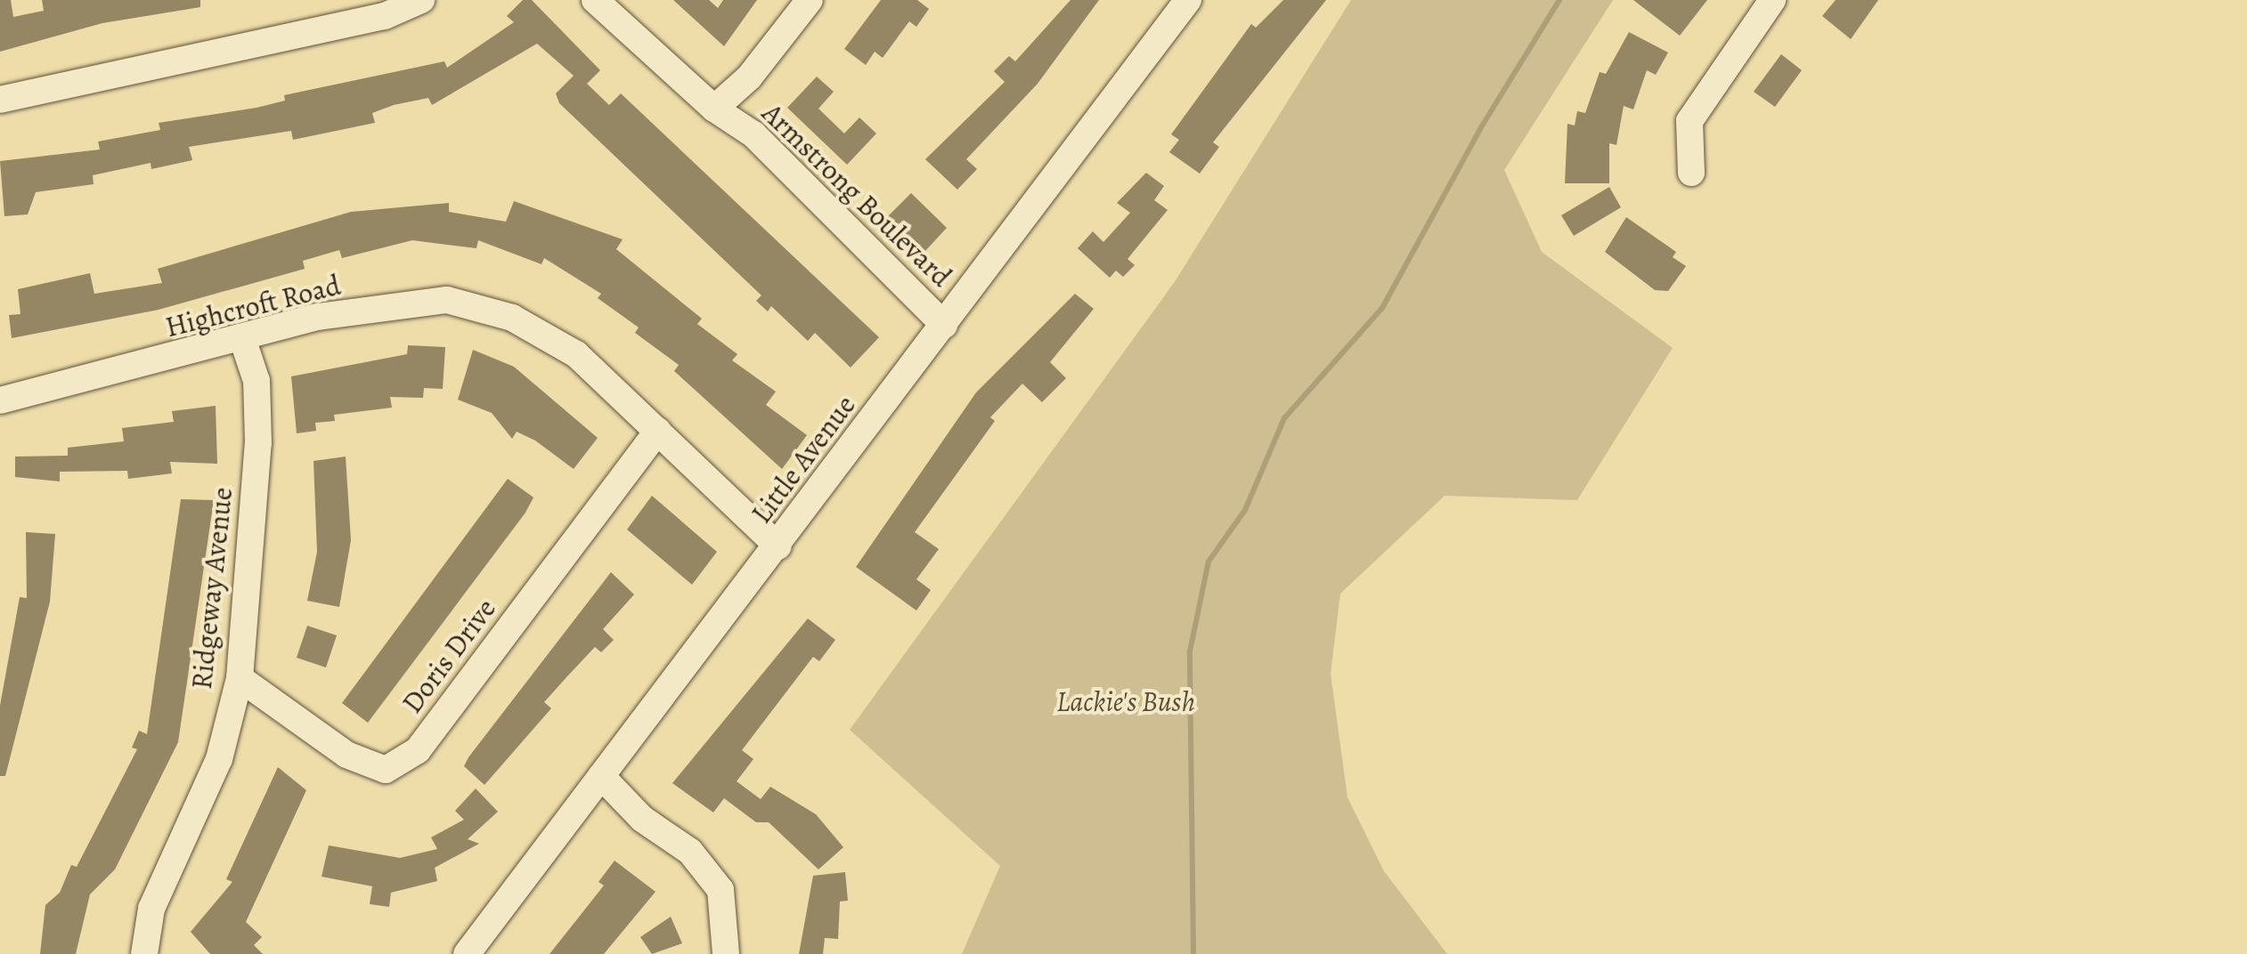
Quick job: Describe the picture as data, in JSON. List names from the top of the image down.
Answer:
{
  "streets": {
    "street": [
      "Armstrong Boulevard",
      "Highcroft Road",
      "Little Avenue",
      "Ridgeway Avenue",
      "Doris Drive"
    ]
  },
  "crossings": [
    ["Armstrong Boulevard", "Little Avenue"],
    ["Highcroft Road", "Little Avenue"],
    ["Highcroft Road", "Ridgeway Avenue"],
    ["Highcroft Road", "Doris Drive"],
    ["Ridgeway Avenue", "Doris Drive"]
  ],
  "parks": ["Lackie's Bush"]
}
